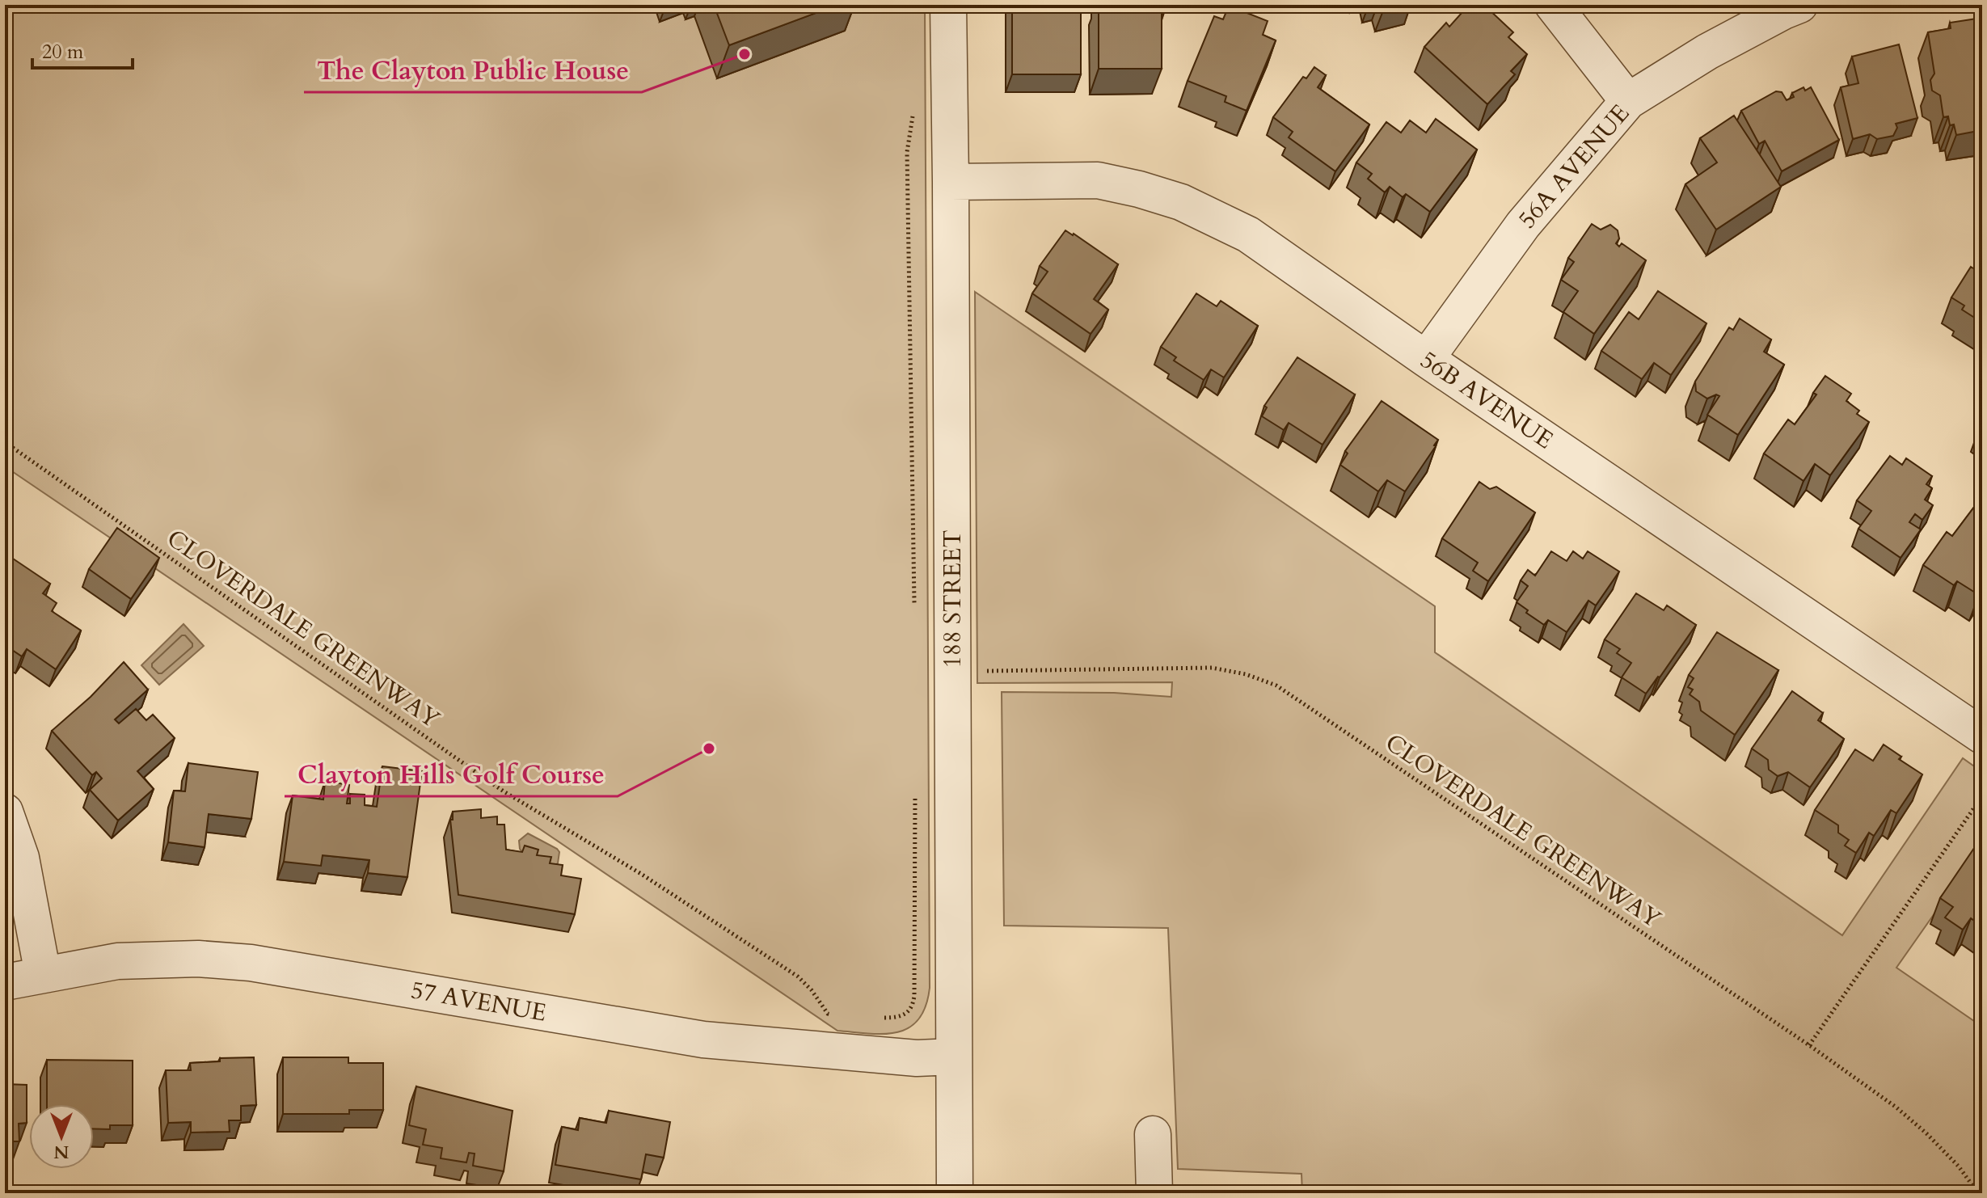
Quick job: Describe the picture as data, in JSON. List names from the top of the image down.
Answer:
{
  "streets": {
    "street": [
      "56A AVENUE",
      "56B AVENUE",
      "188 STREET",
      "57 AVENUE"
    ],
    "path": ["CLOVERDALE GREENWAY"]
  },
  "crossings": [
    ["56A AVENUE", "56B AVENUE"],
    ["56B AVENUE", "188 STREET"],
    ["188 STREET", "57 AVENUE"]
  ],
  "places": ["The Clayton Public House", "Clayton Hills Golf Course"],
  "scale_bar": "20 m",
  "north": "bottom"
}
